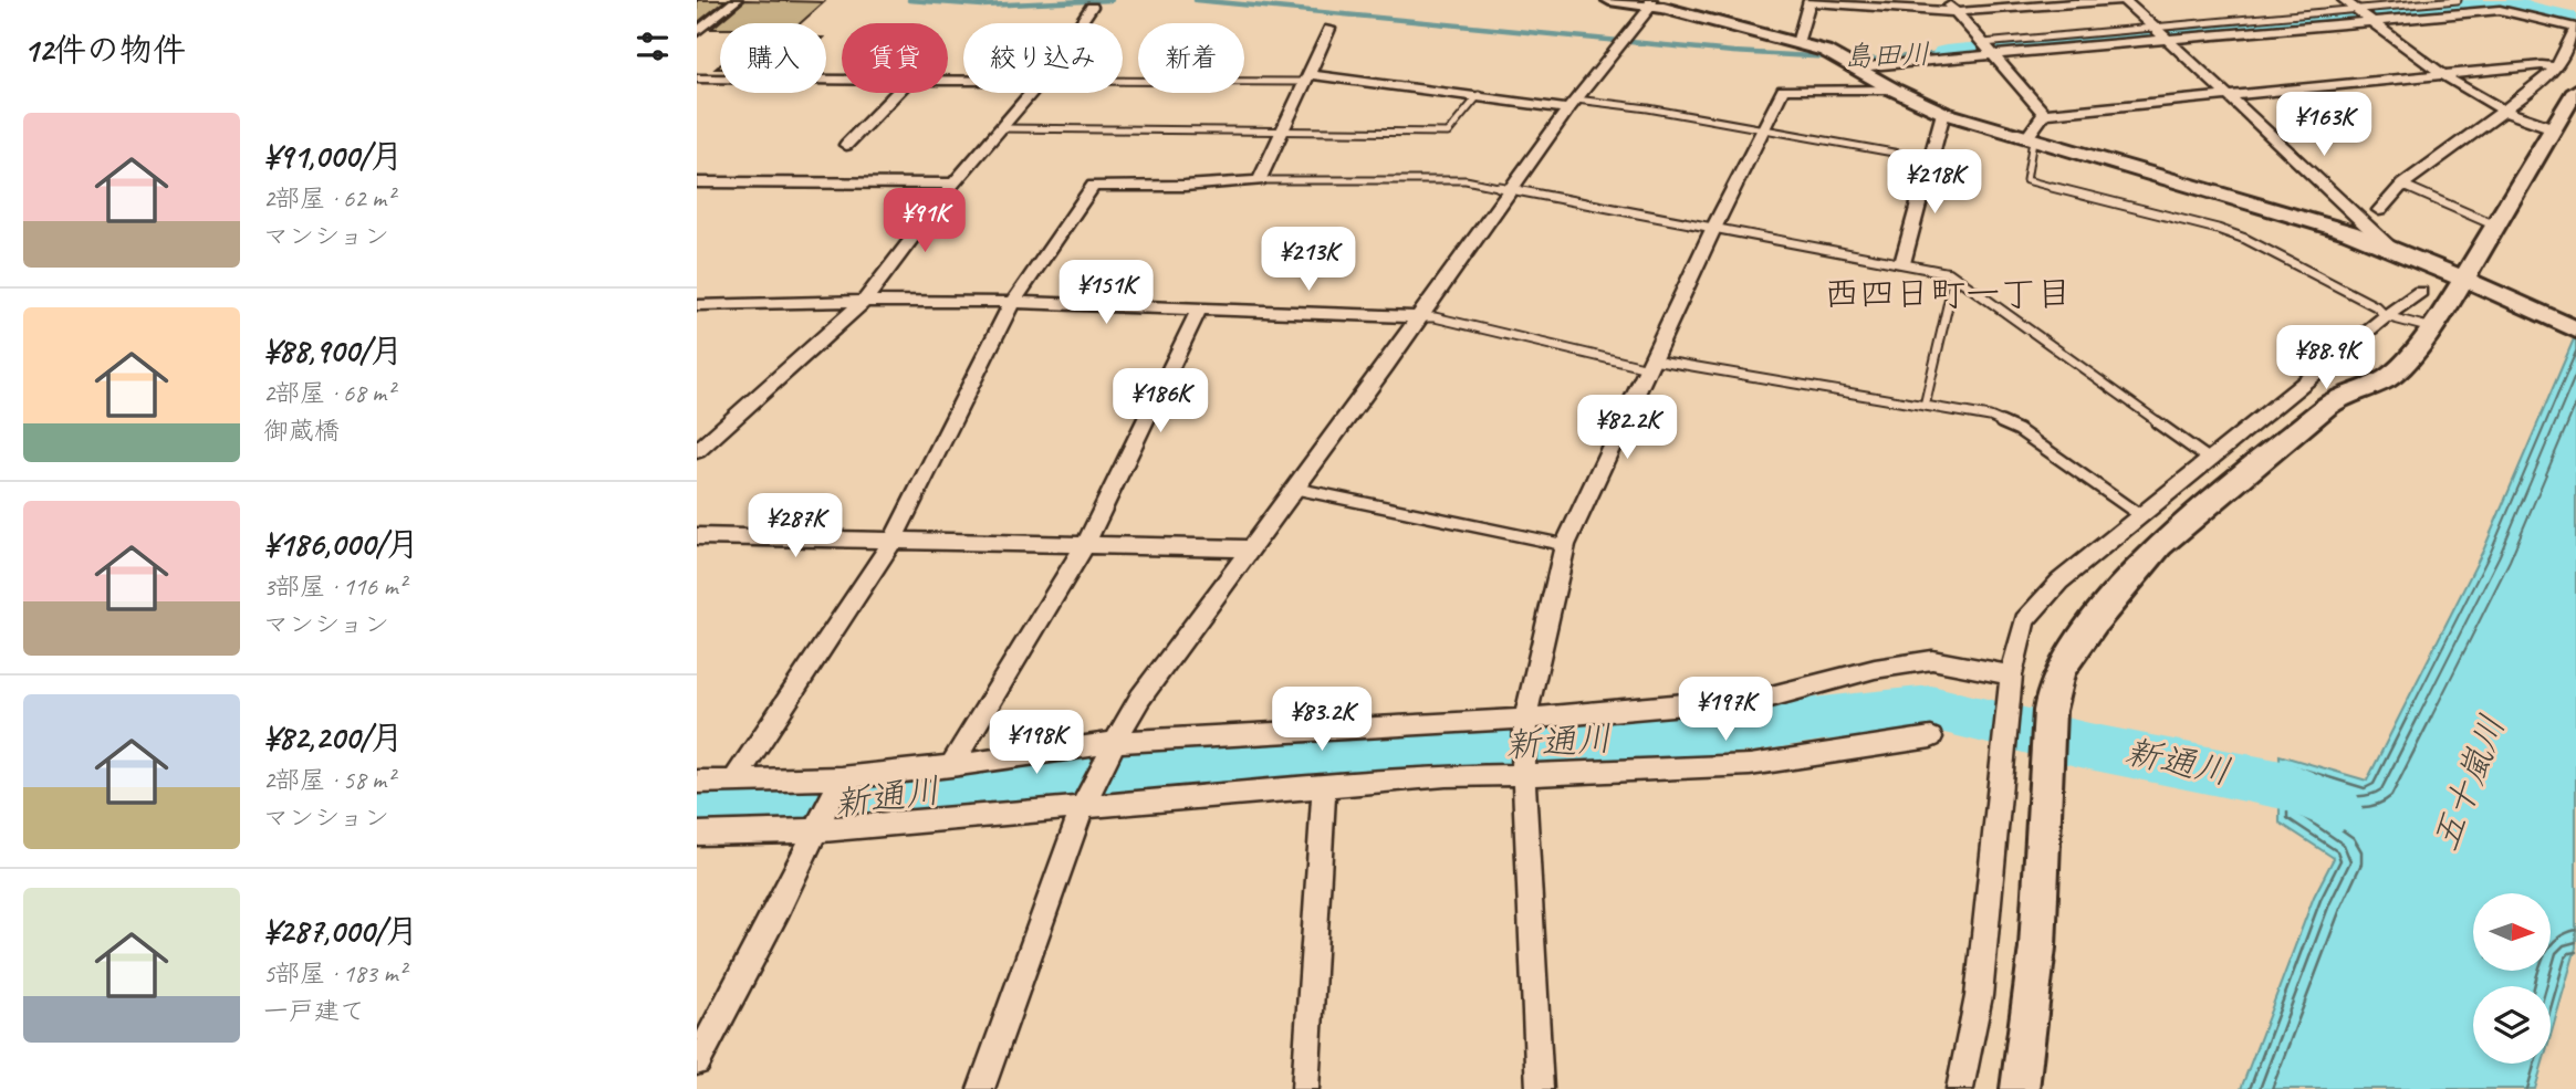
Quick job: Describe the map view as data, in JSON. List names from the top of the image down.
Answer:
{
  "districts": ["西四日町一丁目"],
  "water": ["島田川", "新通川", "五十嵐川"],
  "north": "right",
  "page": {
    "heading": "12件の物件",
    "chip": [
      "購入",
      "賃貸",
      "絞り込み",
      "新着"
    ],
    "price": [
      "¥163K",
      "¥218K",
      "¥91K",
      "¥213K",
      "¥151K",
      "¥88.9K",
      "¥186K",
      "¥82.2K",
      "¥287K",
      "¥197K",
      "¥83.2K",
      "¥198K"
    ],
    "list": [
      {
        "name": "¥91,000/月",
        "note": "2部屋 · 62 m² · マンション"
      },
      {
        "name": "¥88,900/月",
        "note": "2部屋 · 68 m² · 御蔵橋"
      },
      {
        "name": "¥186,000/月",
        "note": "3部屋 · 116 m² · マンション"
      },
      {
        "name": "¥82,200/月",
        "note": "2部屋 · 58 m² · マンション"
      },
      {
        "name": "¥287,000/月",
        "note": "5部屋 · 183 m² · 一戸建て"
      }
    ]
  }
}
